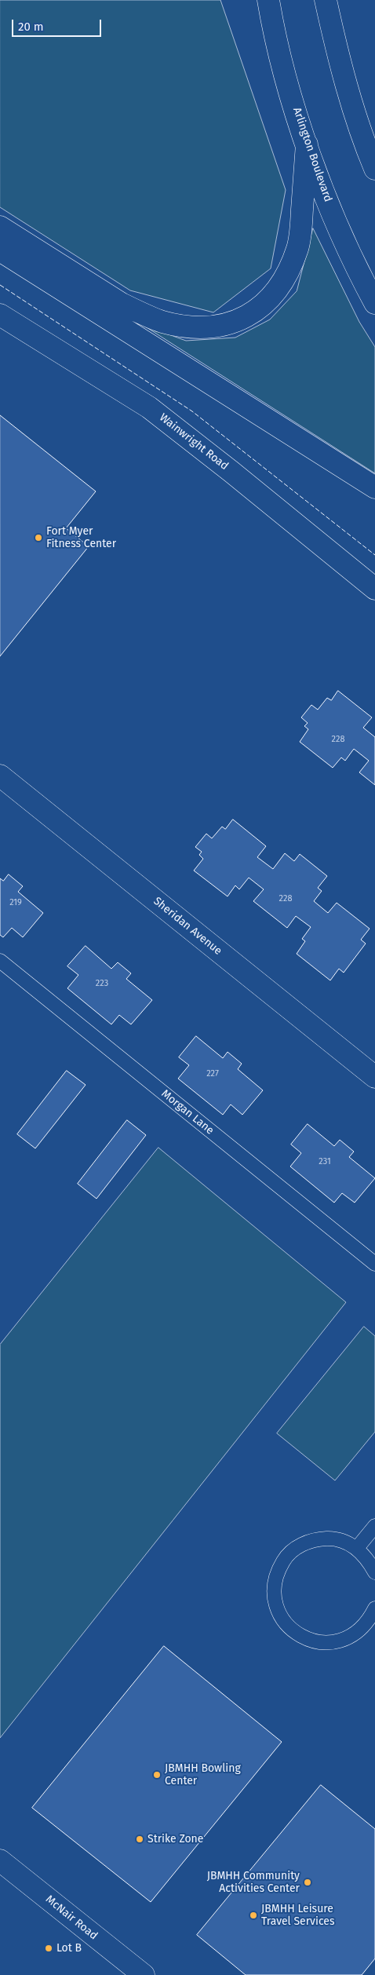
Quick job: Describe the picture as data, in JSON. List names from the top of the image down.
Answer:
{
  "streets": {
    "main road": [
      "Arlington Boulevard",
      "Wainwright Road",
      "Sheridan Avenue",
      "McNair Road"
    ],
    "lane": ["Morgan Lane"]
  },
  "places": [
    "Fort Myer Fitness Center",
    "JBMHH Bowling Center",
    "Strike Zone",
    "JBMHH Community Activities Center",
    "JBMHH Leisure Travel Services",
    "Lot B"
  ],
  "house_numbers": [
    "228",
    "228",
    "219",
    "223",
    "227",
    "231"
  ],
  "scale_bar": "20 m"
}
